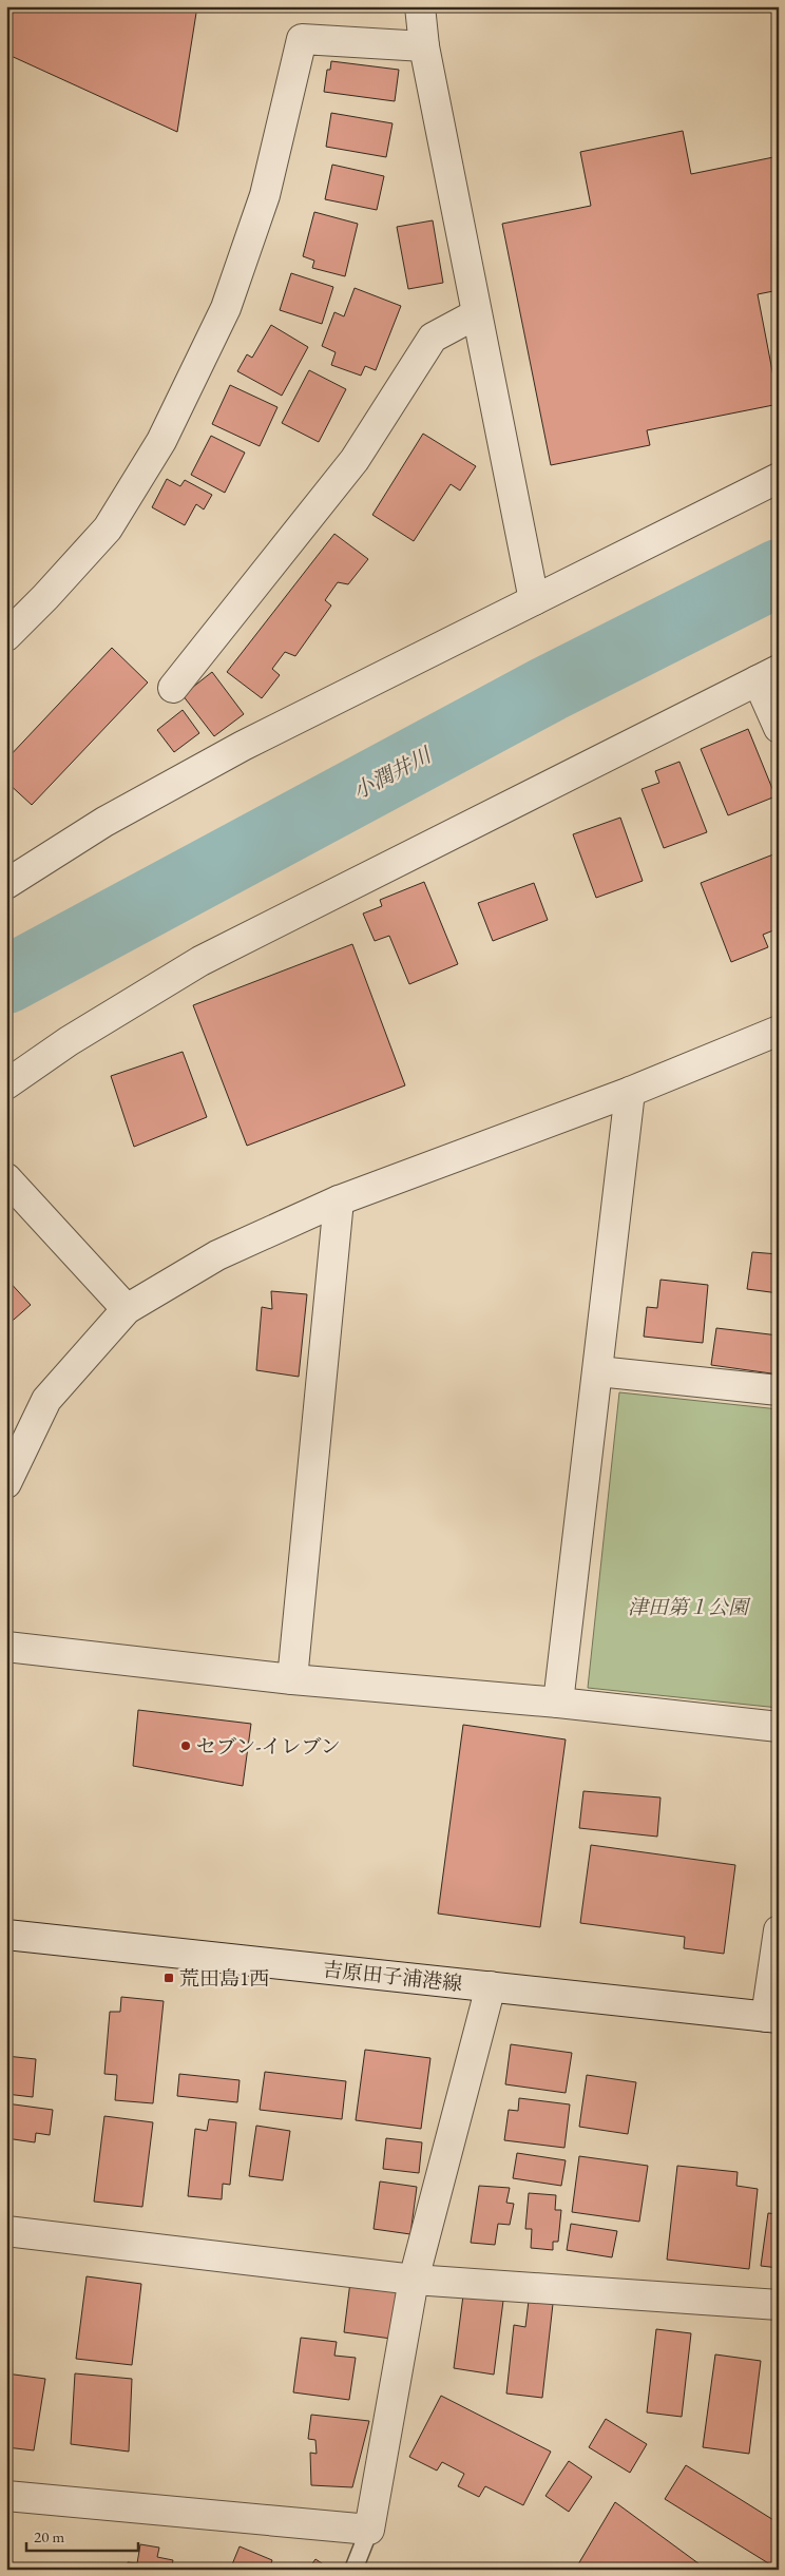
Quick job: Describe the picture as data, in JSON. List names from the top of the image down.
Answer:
{
  "streets": {
    "street": ["吉原田子浦港線"]
  },
  "water": ["小潤井川"],
  "parks": ["津田第１公園"],
  "places": {
    "other": ["セブン-イレブン"],
    "transit": ["荒田島1西"]
  },
  "scale_bar": "20 m"
}
